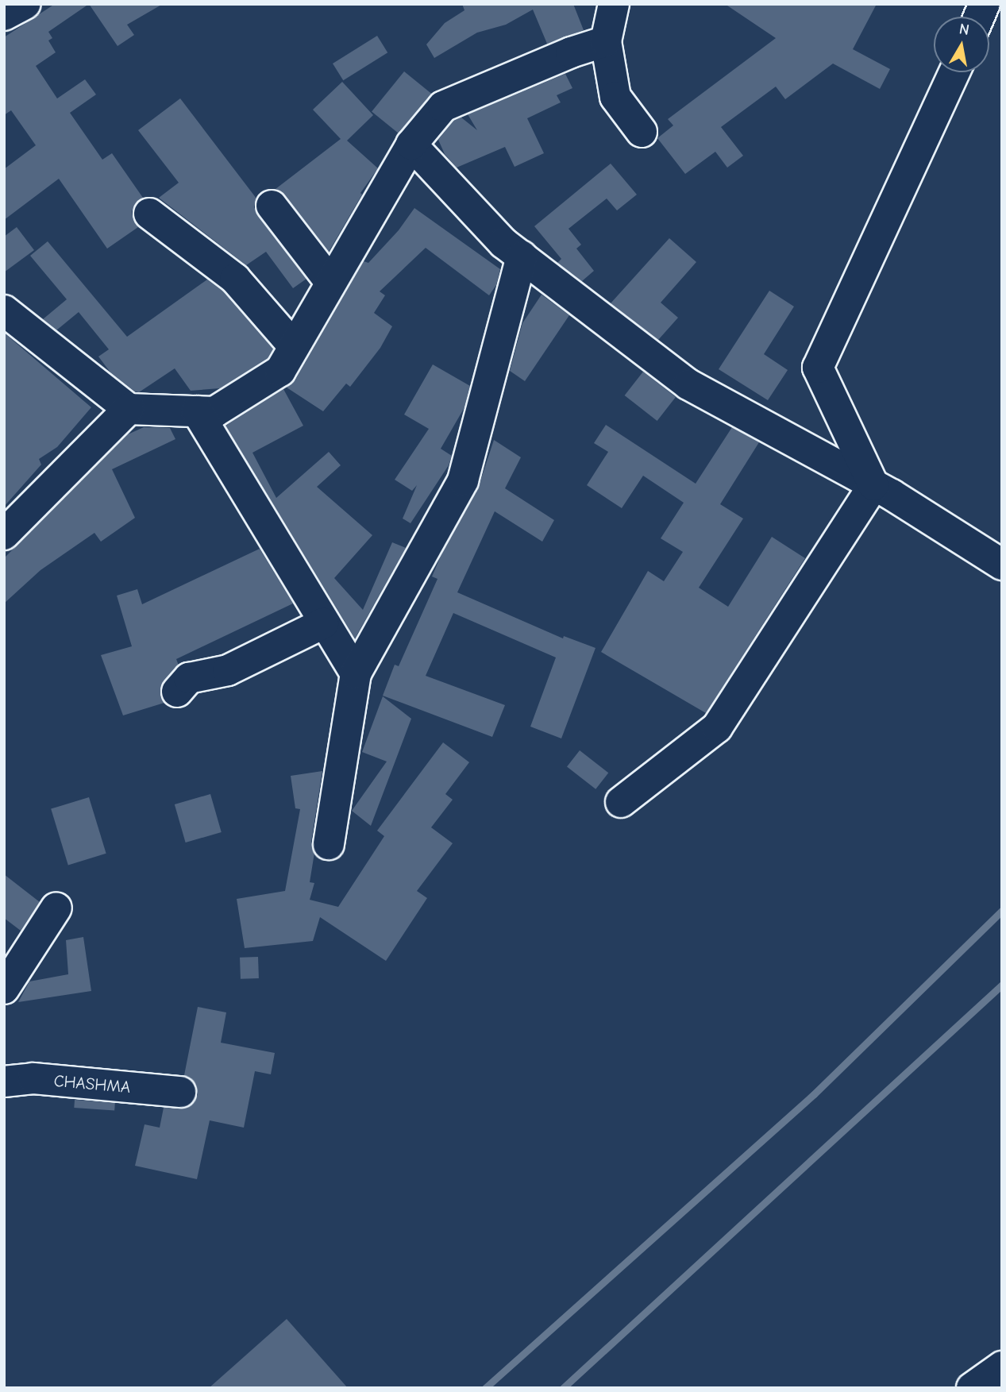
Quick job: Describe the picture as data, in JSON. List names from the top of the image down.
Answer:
{
  "streets": {
    "main road": ["CHASHMA"]
  },
  "north": "top"
}
